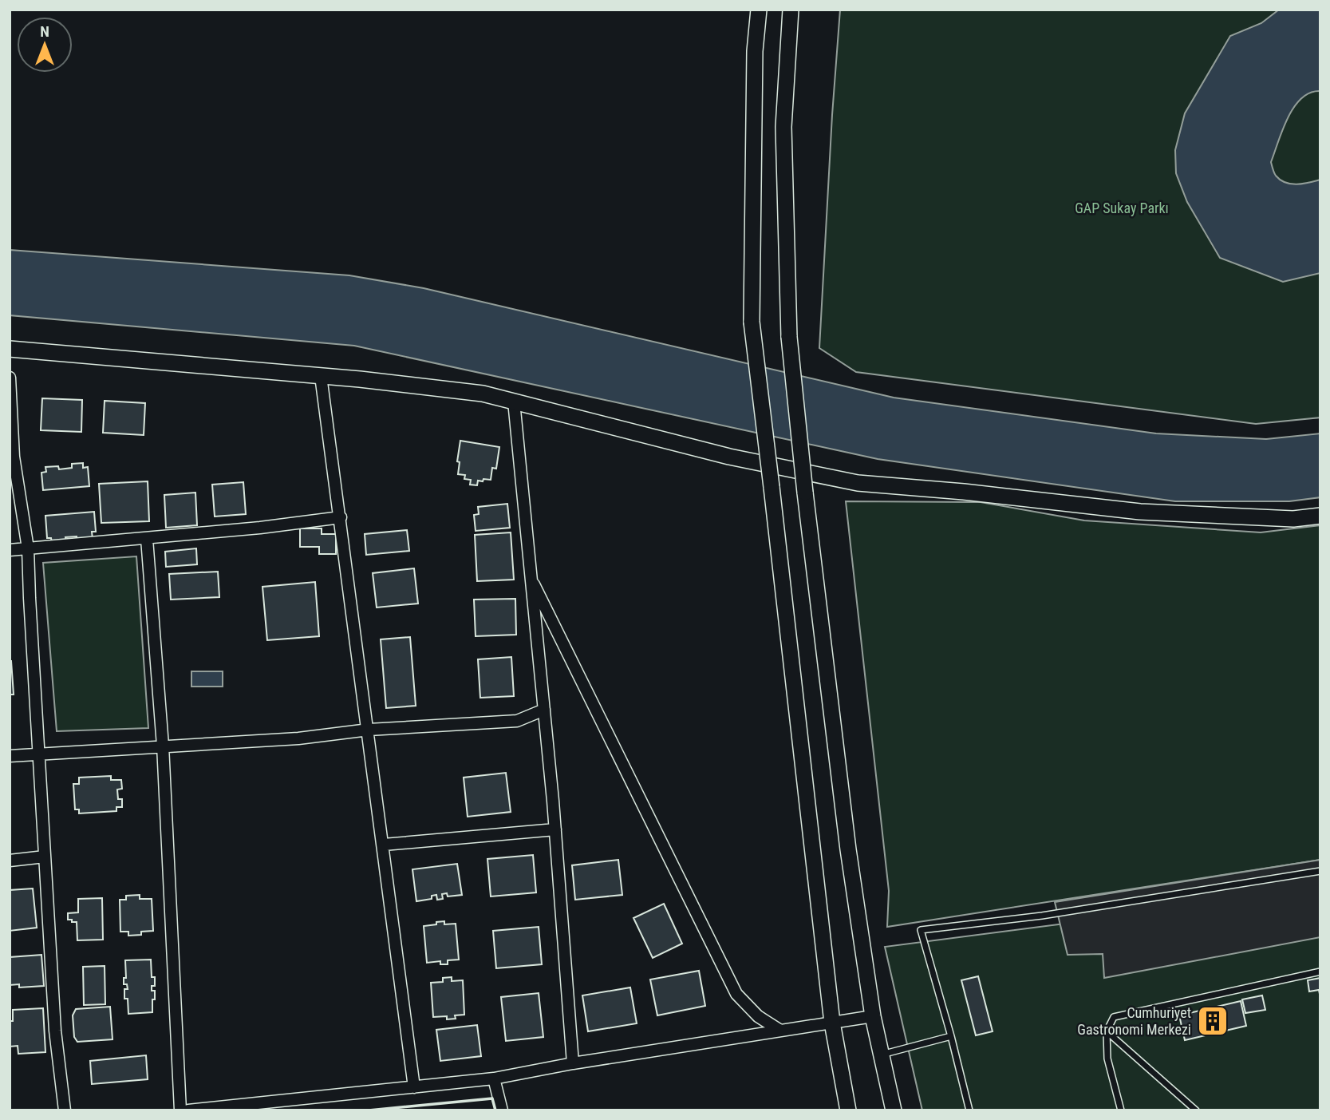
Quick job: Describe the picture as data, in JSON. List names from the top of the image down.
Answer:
{
  "parks": ["GAP Sukay Parkı"],
  "places": {
    "building": ["Cumhuriyet Gastronomi Merkezi"]
  },
  "north": "top"
}
